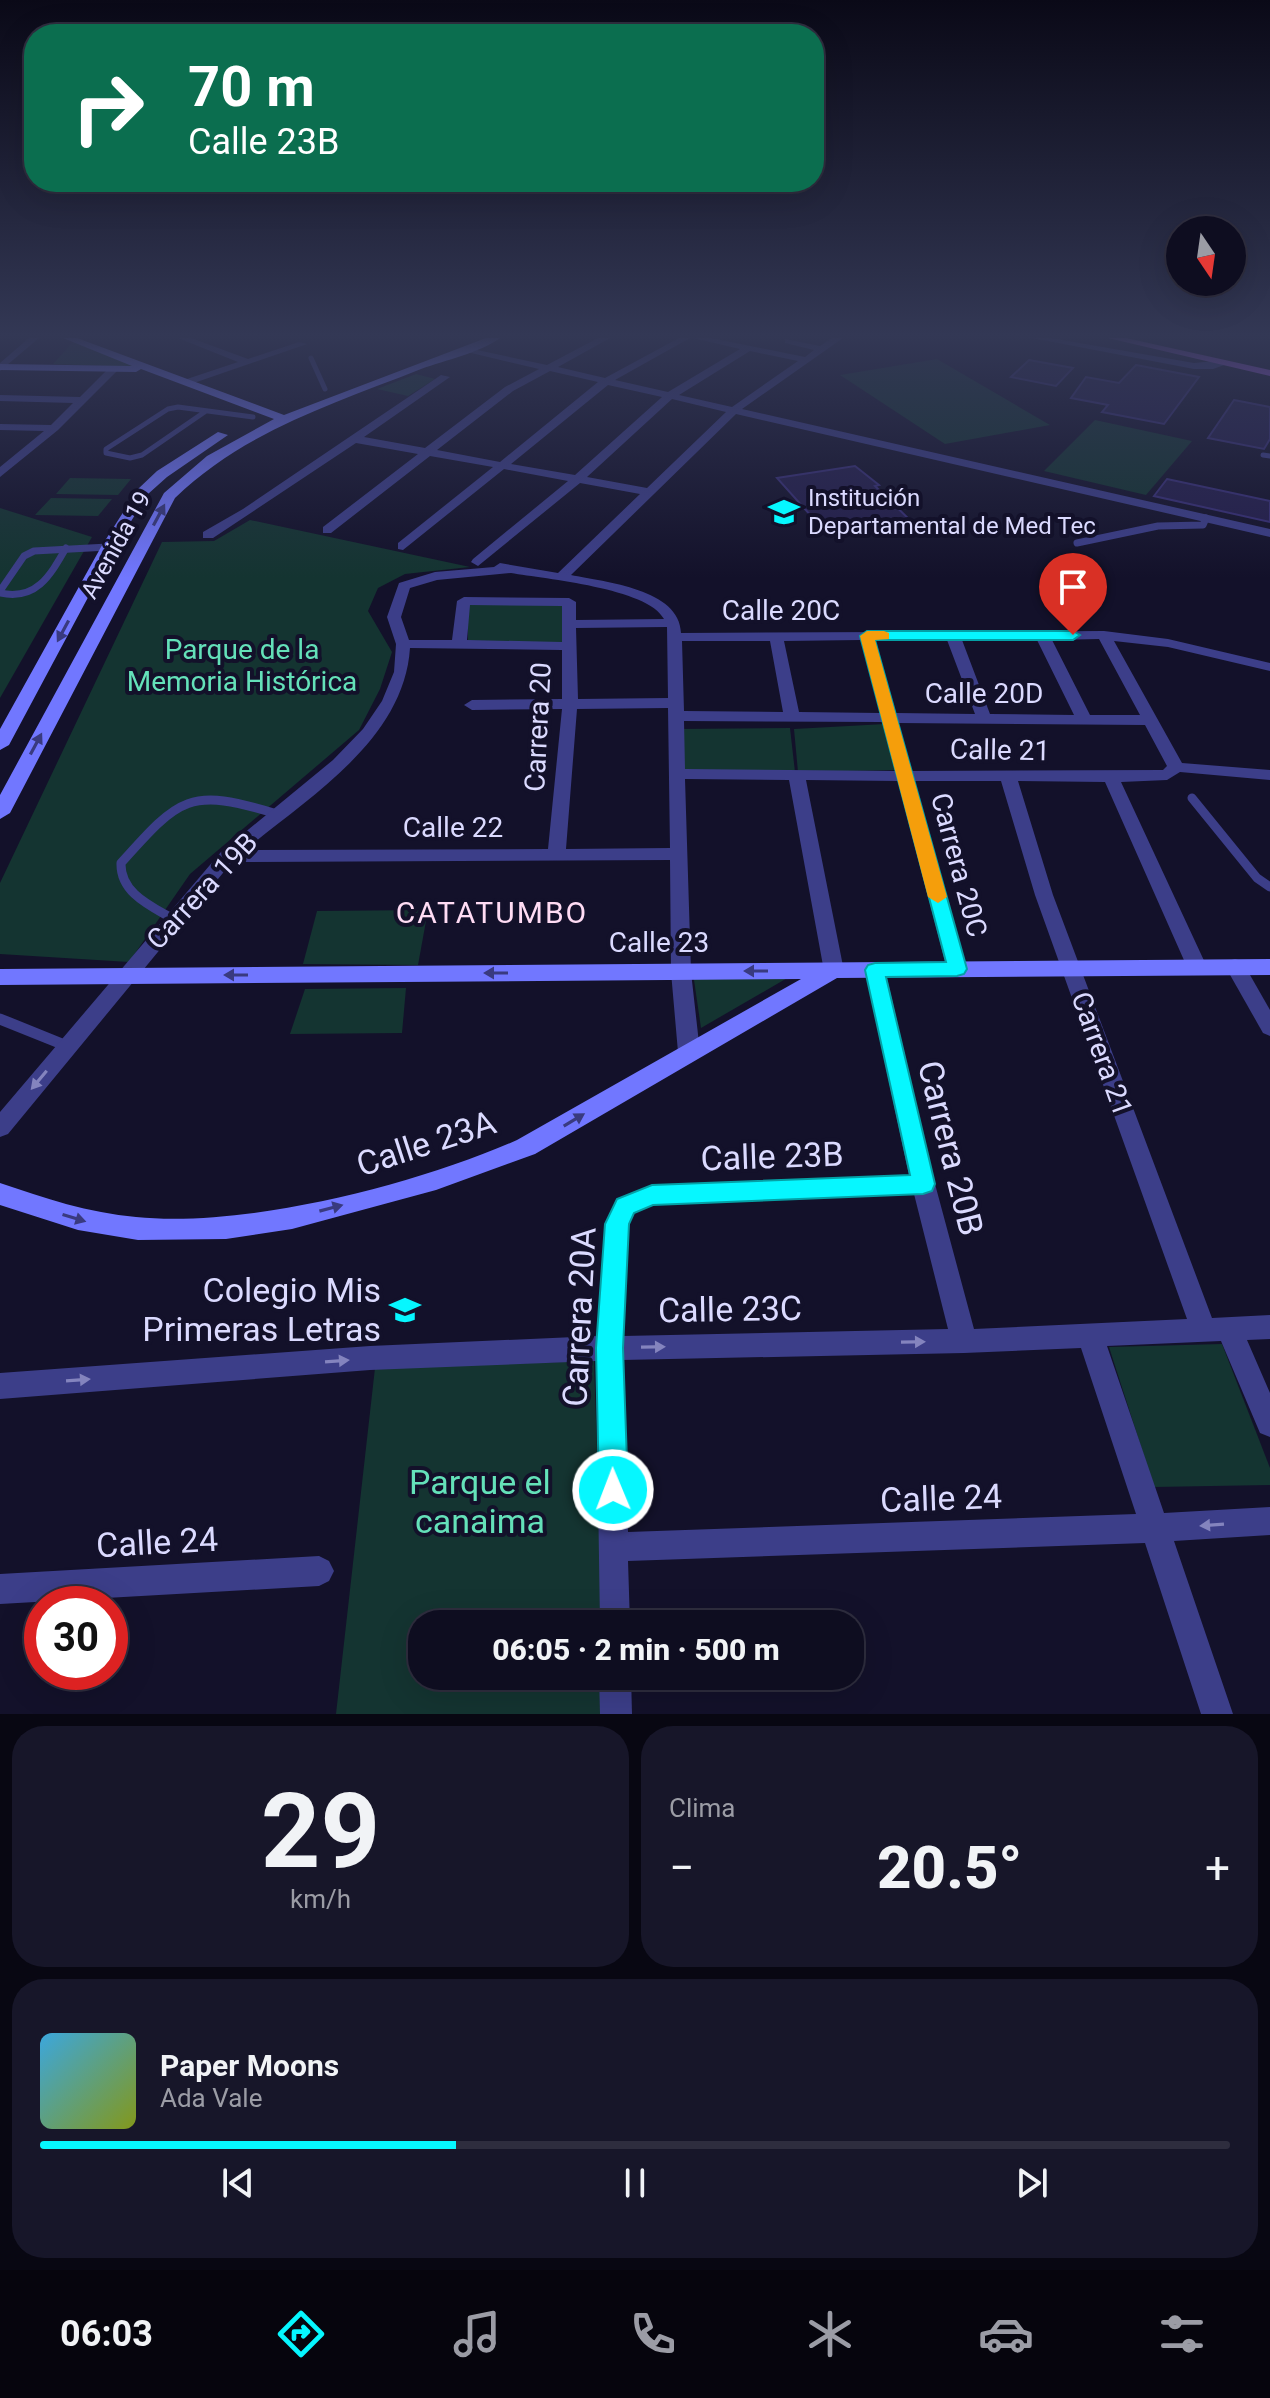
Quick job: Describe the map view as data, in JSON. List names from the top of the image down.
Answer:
{
  "streets": {
    "main road": ["Avenida 19", "Calle 23", "Calle 23A"],
    "street": [
      "Calle 20C",
      "Calle 20D",
      "Carrera 20",
      "Calle 21",
      "Calle 22",
      "Carrera 20C",
      "Carrera 19B",
      "Carrera 21",
      "Carrera 20B",
      "Calle 23B",
      "Calle 23C",
      "Carrera 20A",
      "Calle 24"
    ]
  },
  "crossings": [
    ["Calle 20C", "Carrera 20"],
    ["Calle 20C", "Carrera 20C"],
    ["Calle 20D", "Carrera 20"],
    ["Calle 20D", "Carrera 20C"],
    ["Carrera 20", "Calle 22"],
    ["Calle 21", "Carrera 20C"],
    ["Calle 21", "Carrera 21"],
    ["Calle 22", "Carrera 19B"],
    ["Carrera 20C", "Calle 23"],
    ["Carrera 19B", "Calle 23"],
    ["Calle 23", "Carrera 21"],
    ["Calle 23", "Calle 23A"],
    ["Calle 23", "Carrera 20B"],
    ["Carrera 21", "Calle 23C"],
    ["Carrera 20B", "Calle 23B"],
    ["Carrera 20B", "Calle 23C"],
    ["Calle 23B", "Carrera 20A"],
    ["Calle 23C", "Carrera 20A"],
    ["Carrera 20A", "Calle 24"]
  ],
  "one_way": ["Calle 23", "Calle 23A", "Calle 23C"],
  "districts": ["CATATUMBO"],
  "parks": ["Parque de la Memoria Histórica", "Parque el canaima"],
  "places": {
    "school or university": ["Institución Departamental de Med Tec", "Colegio Mis Primeras Letras"]
  },
  "north": "bottom",
  "page": {
    "turn": ["70 m", "Calle 23B"],
    "limit": "30",
    "trip": "06:05 · 2 min · 500 m",
    "tile": [
      ["29", "km/h"],
      "Clima"
    ],
    "heat": ["−", "20.5°", "+"],
    "song": ["Paper Moons", "Ada Vale"],
    "tabs": "06:03"
  }
}
